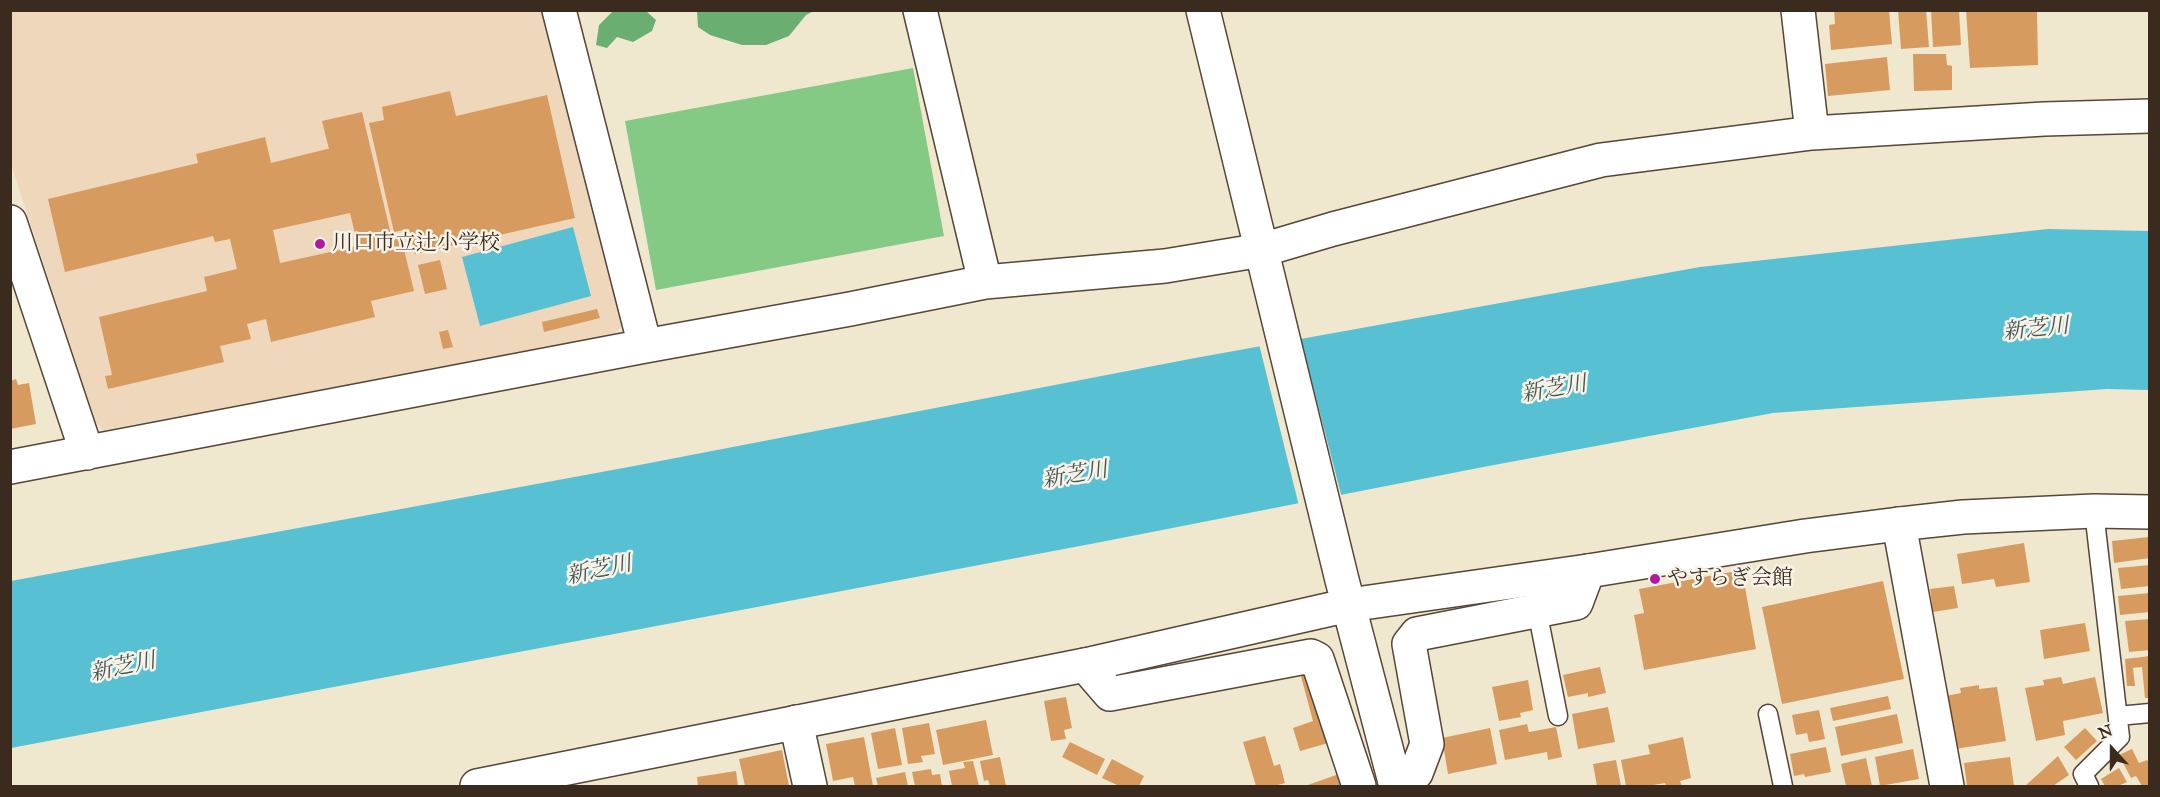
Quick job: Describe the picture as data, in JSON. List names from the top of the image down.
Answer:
{
  "water": ["新芝川"],
  "places": ["川口市立辻小学校", "やすらぎ会館"],
  "north": "top"
}
